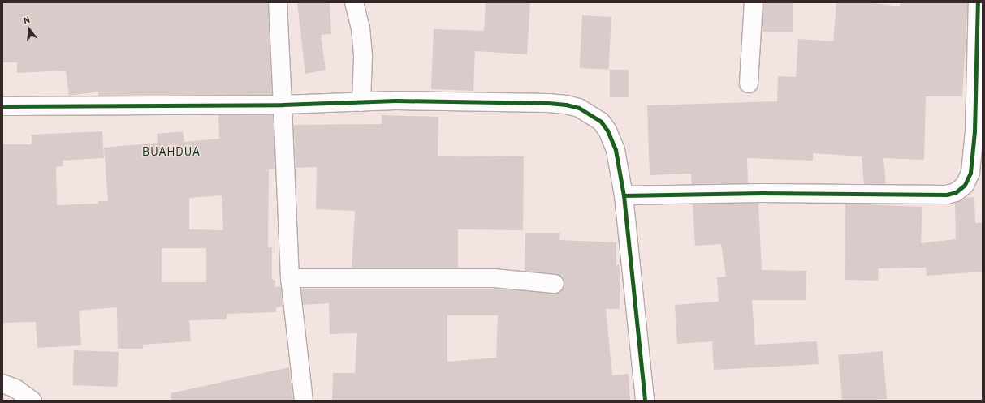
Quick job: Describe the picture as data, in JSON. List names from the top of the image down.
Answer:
{
  "districts": ["BUAHDUA"],
  "north": "top"
}
